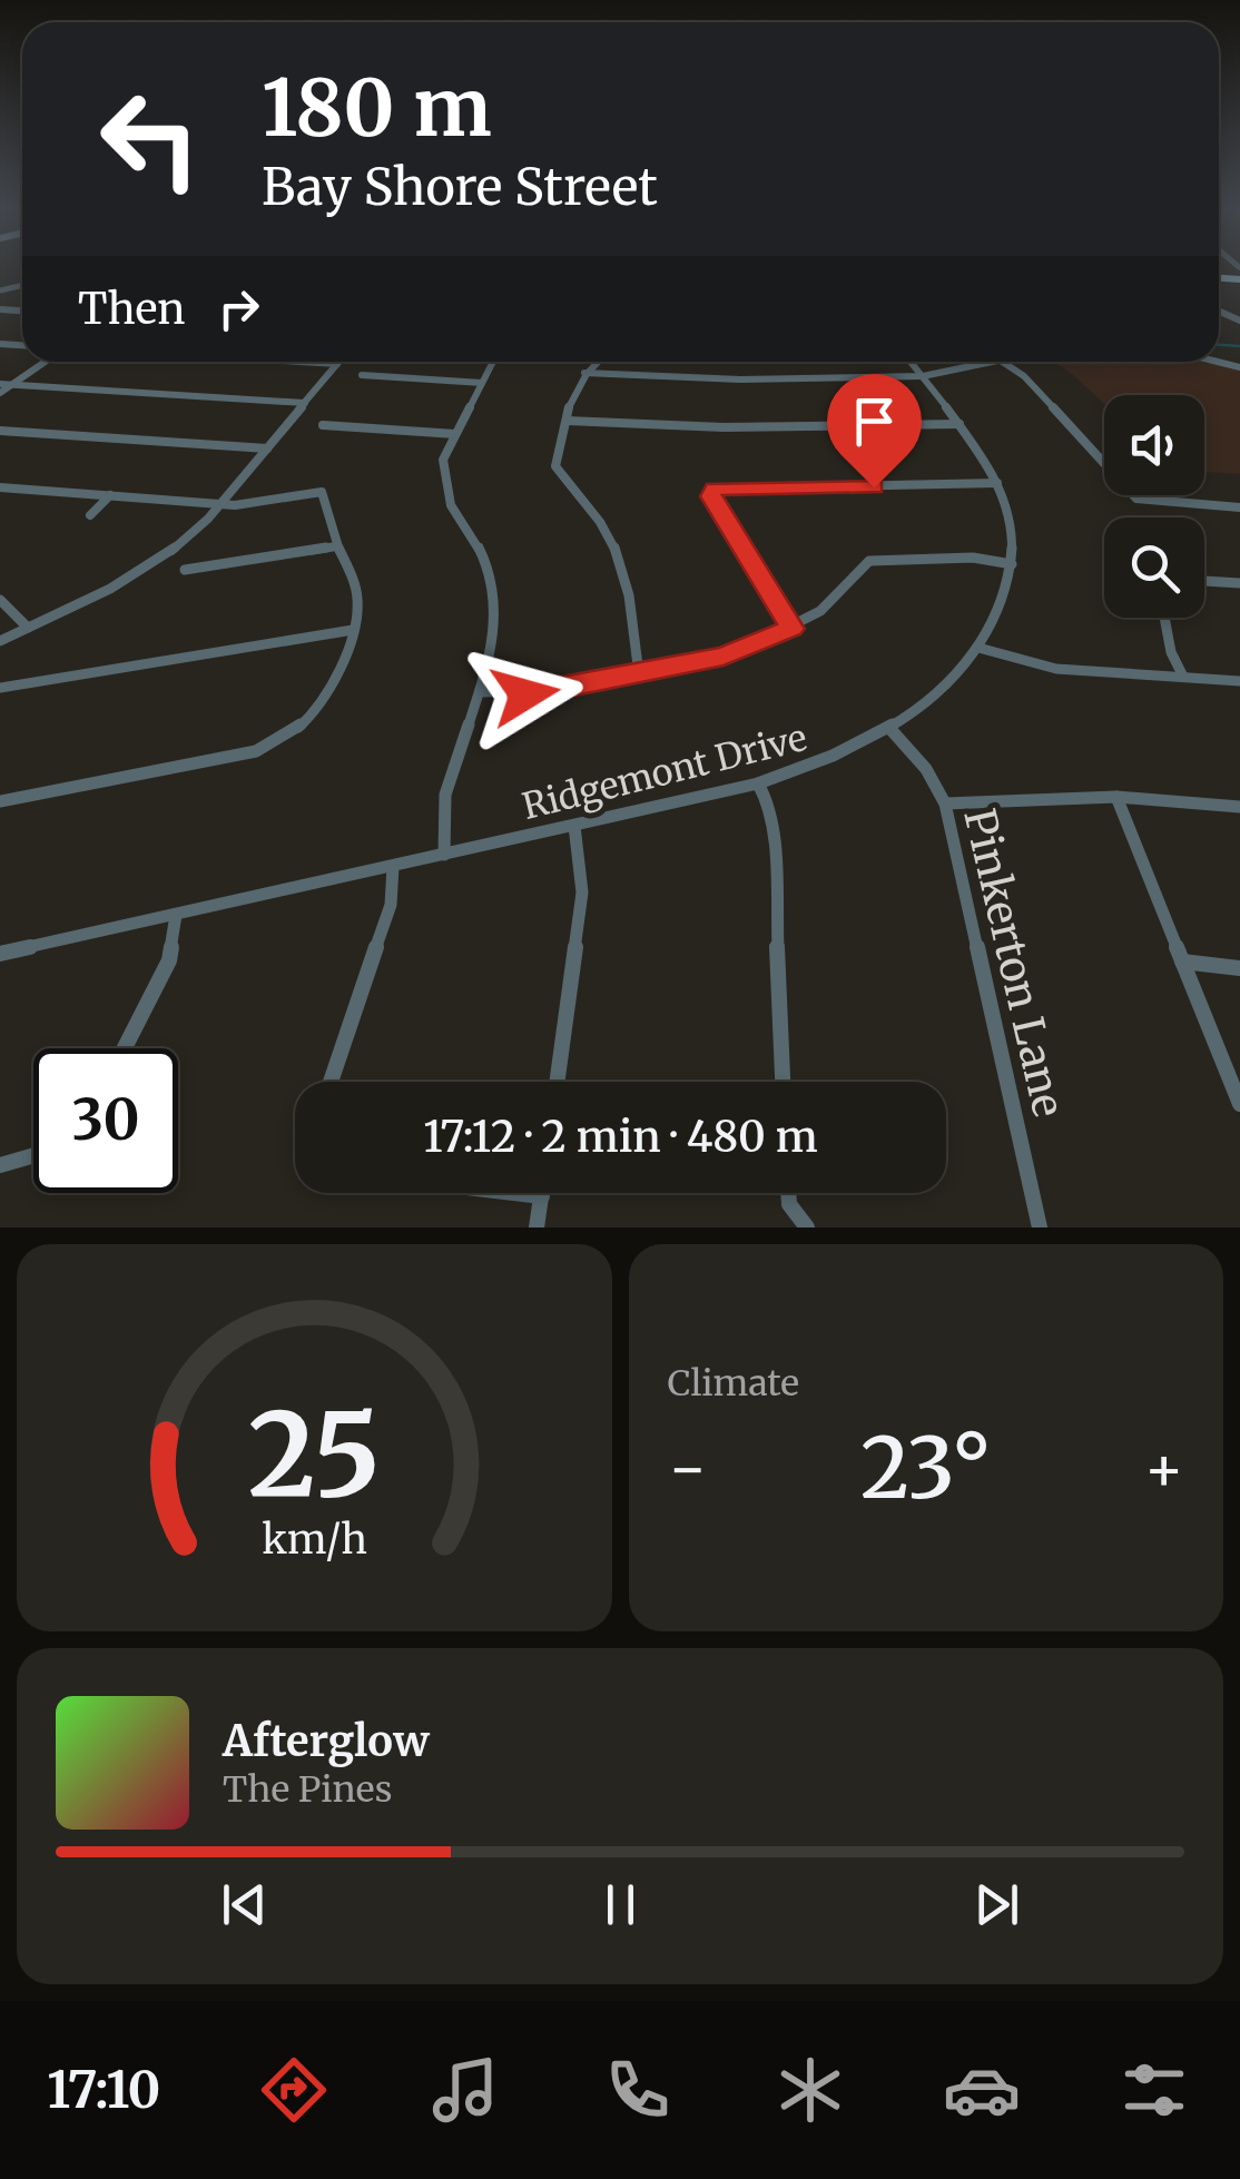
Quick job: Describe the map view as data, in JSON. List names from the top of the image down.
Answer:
{
  "streets": {
    "street": ["Ridgemont Drive", "Pinkerton Lane"]
  },
  "crossings": [
    ["Ridgemont Drive", "Pinkerton Lane"]
  ],
  "page": {
    "turn": ["180 m", "Bay Shore Street"],
    "then": "Then",
    "limit": "30",
    "trip": "17:12 · 2 min · 480 m",
    "tile": "Climate",
    "heat": ["−", "23°", "+"],
    "song": ["Afterglow", "The Pines"],
    "tabs": "17:10",
    "gauge": ["25", "km/h"]
  }
}
